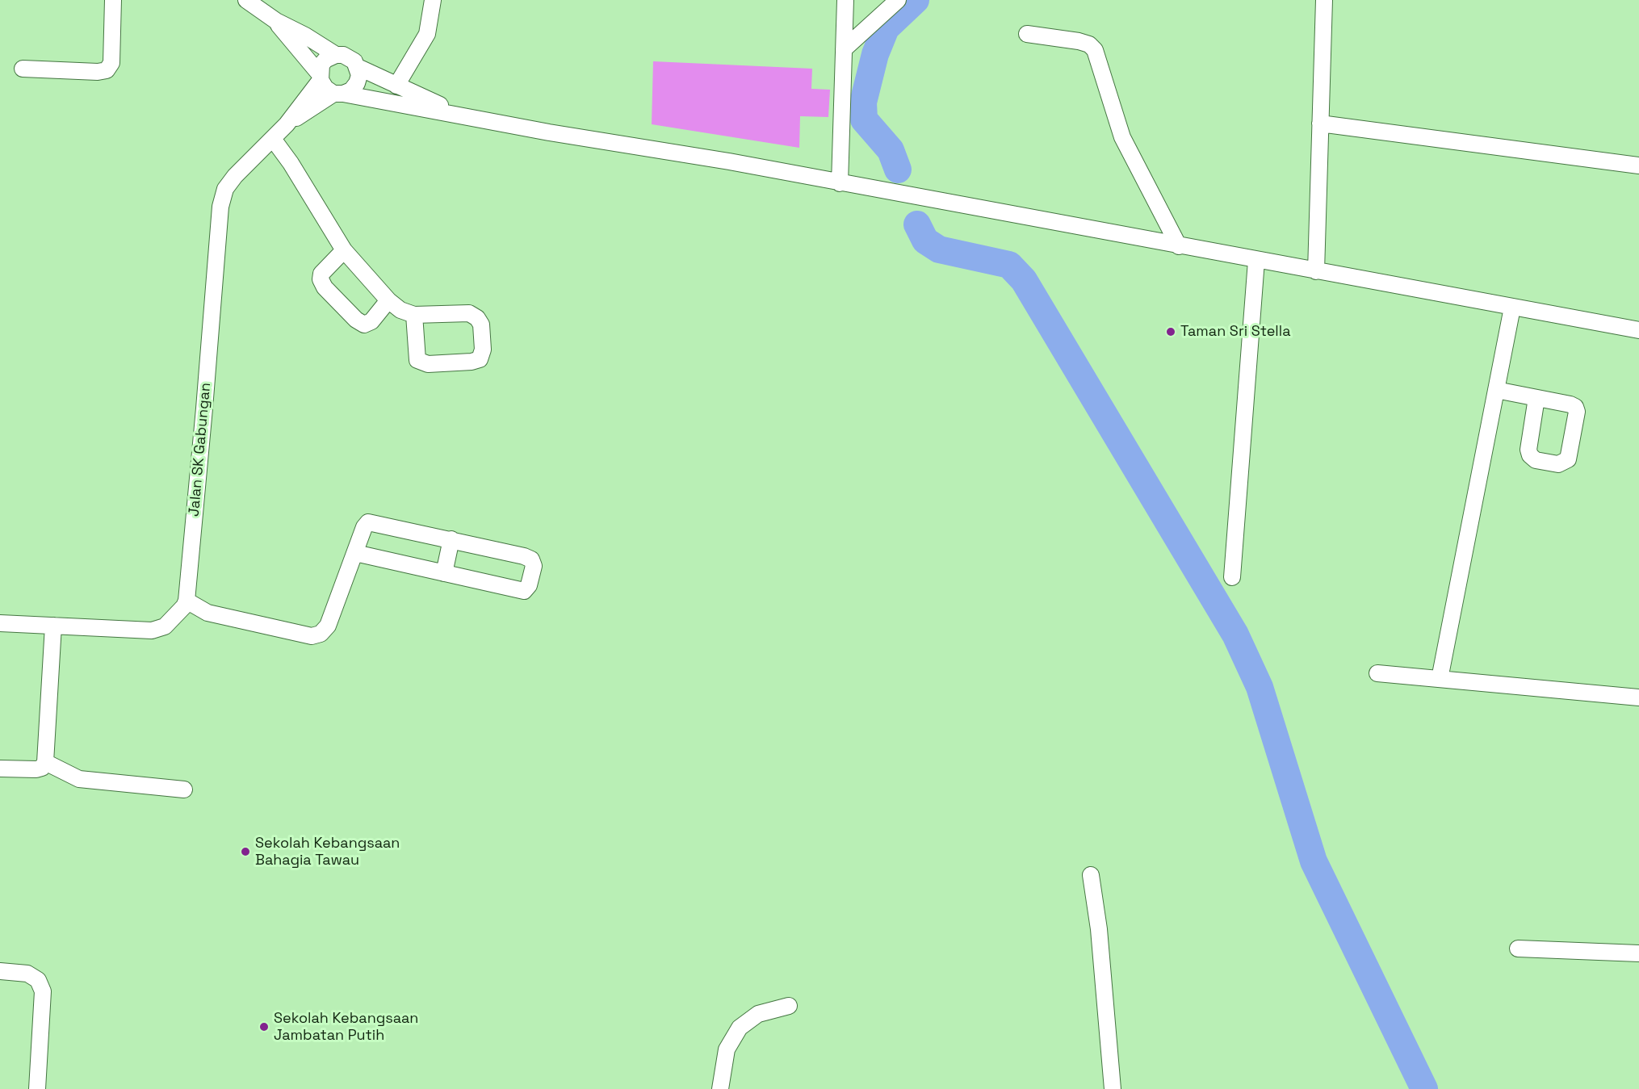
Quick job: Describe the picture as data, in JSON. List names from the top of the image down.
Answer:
{
  "streets": {
    "street": ["Jalan SK Gabungan"]
  },
  "places": ["Taman Sri Stella", "Sekolah Kebangsaan Bahagia Tawau", "Sekolah Kebangsaan Jambatan Putih"]
}
